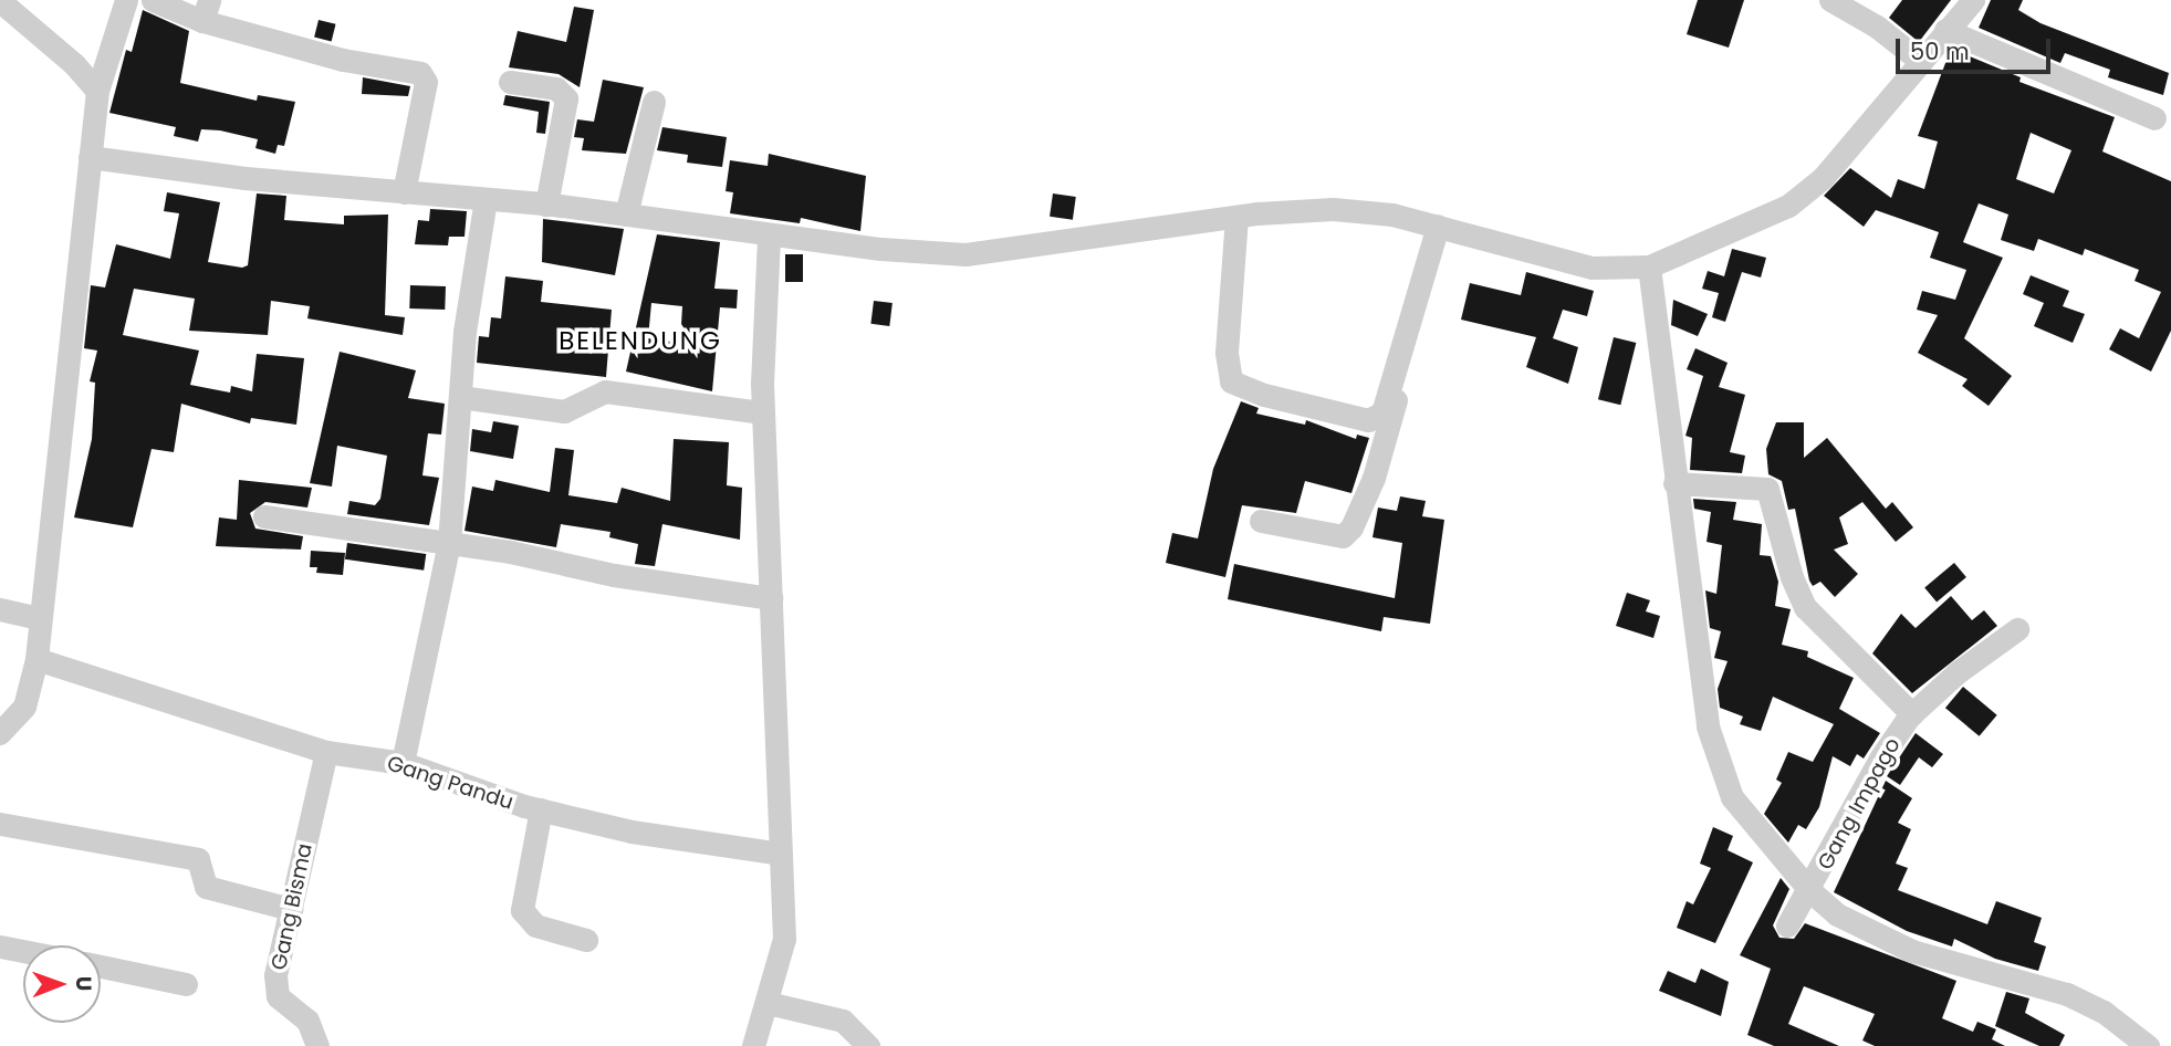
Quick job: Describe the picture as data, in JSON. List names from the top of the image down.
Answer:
{
  "streets": {
    "street": ["Gang Pandu", "Gang Impago", "Gang Bisma"]
  },
  "crossings": [
    ["Gang Pandu", "Gang Bisma"]
  ],
  "districts": ["BELENDUNG"],
  "scale_bar": "50 m",
  "north": "right"
}
